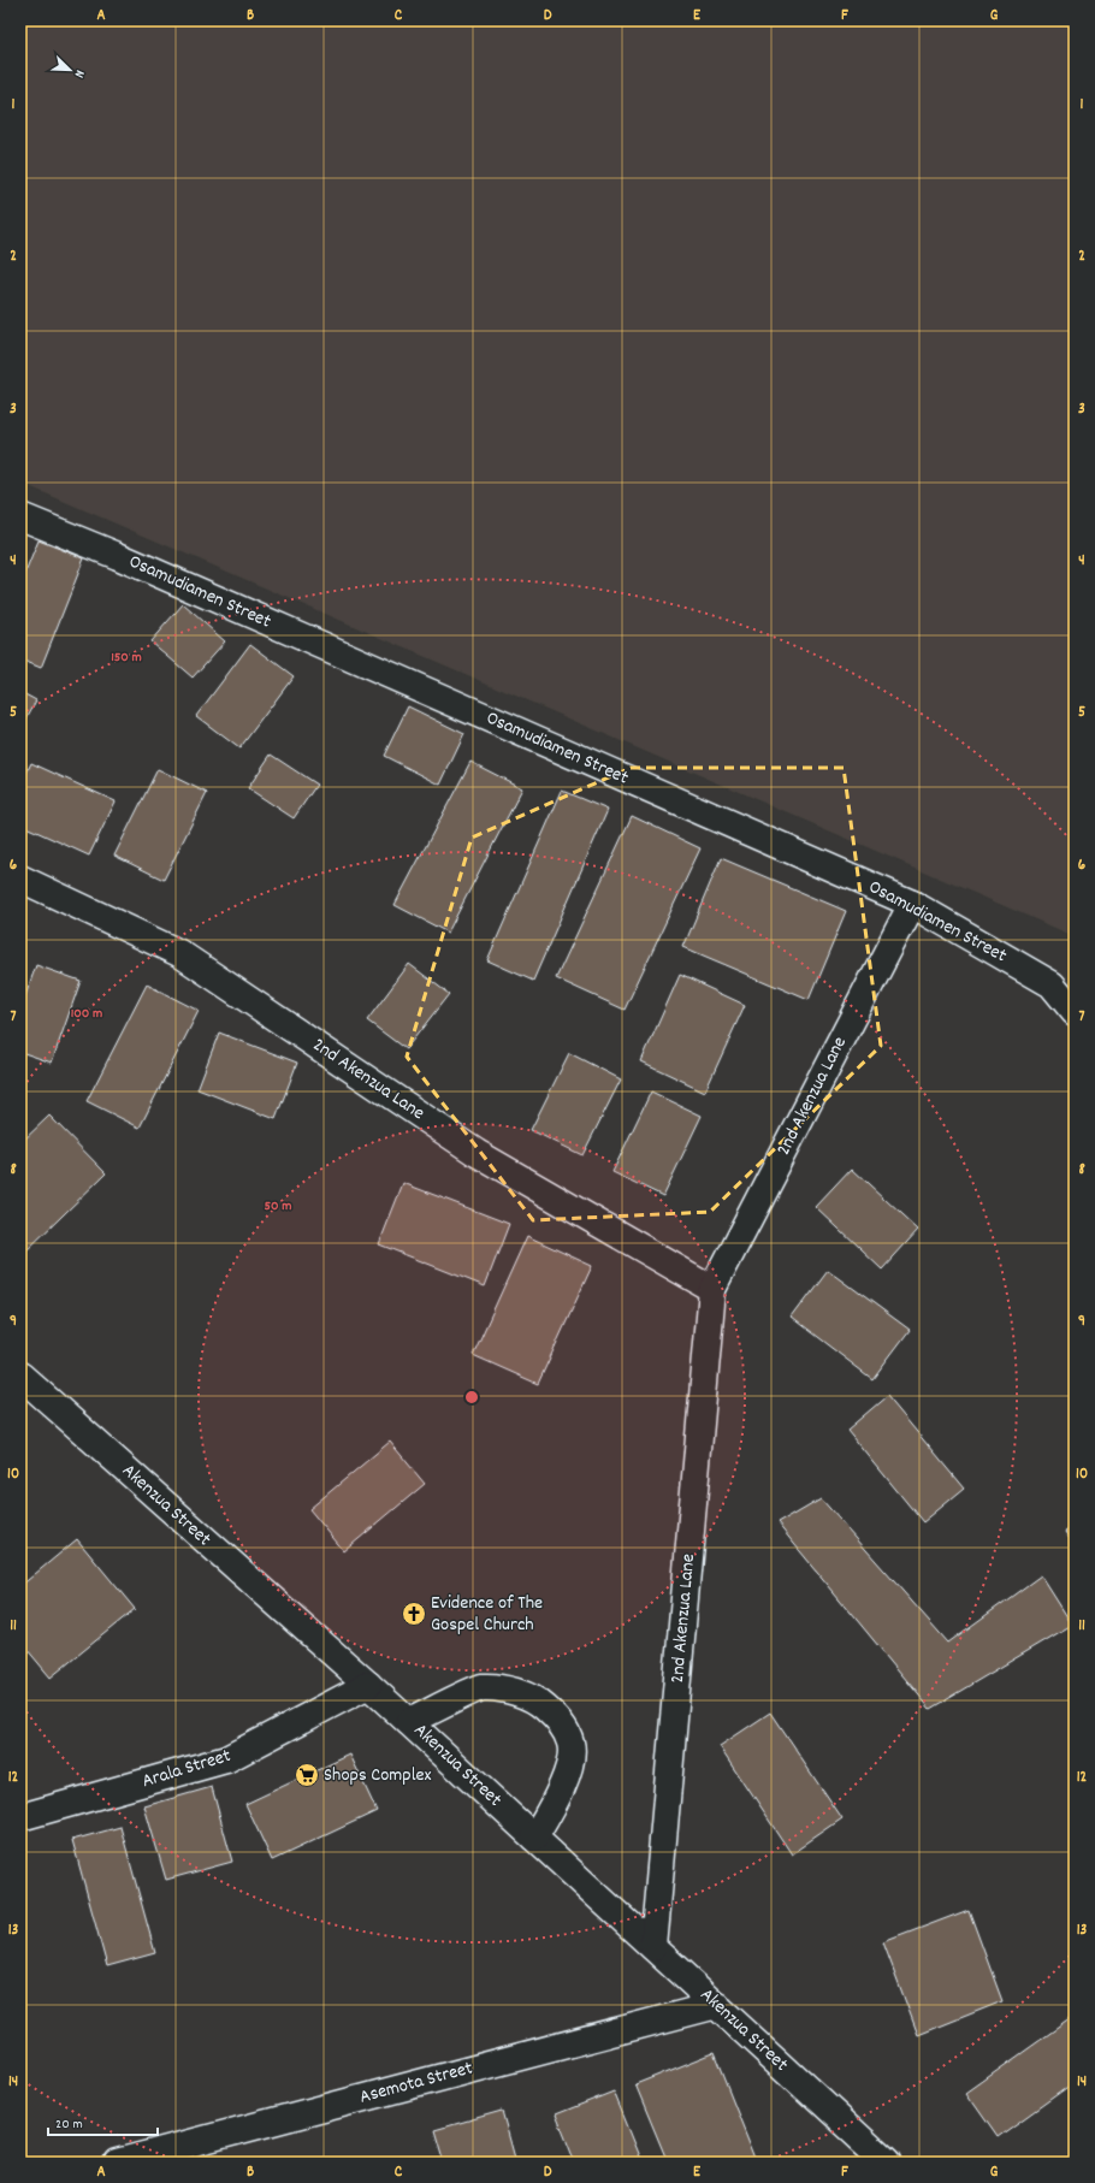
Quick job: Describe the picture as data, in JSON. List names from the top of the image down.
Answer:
{
  "streets": {
    "street": [
      "Osamudiamen Street",
      "2nd Akenzua Lane",
      "Akenzua Street",
      "Arala Street",
      "Asemota Street"
    ]
  },
  "crossings": [
    ["Osamudiamen Street", "2nd Akenzua Lane"],
    ["2nd Akenzua Lane", "Akenzua Street"],
    ["Akenzua Street", "Arala Street"],
    ["Akenzua Street", "Asemota Street"]
  ],
  "places": {
    "church": ["Evidence of The Gospel Church"],
    "supermarket": ["Shops Complex"]
  },
  "scale_bar": "20 m",
  "north": "bottom right",
  "grid": {
    "columns": [
      "A",
      "B",
      "C",
      "D",
      "E",
      "F",
      "G"
    ],
    "rows": [
      "1",
      "2",
      "3",
      "4",
      "5",
      "6",
      "7",
      "8",
      "9",
      "10",
      "11",
      "12",
      "13",
      "14"
    ]
  },
  "rings": ["150 m", "100 m", "50 m"]
}
